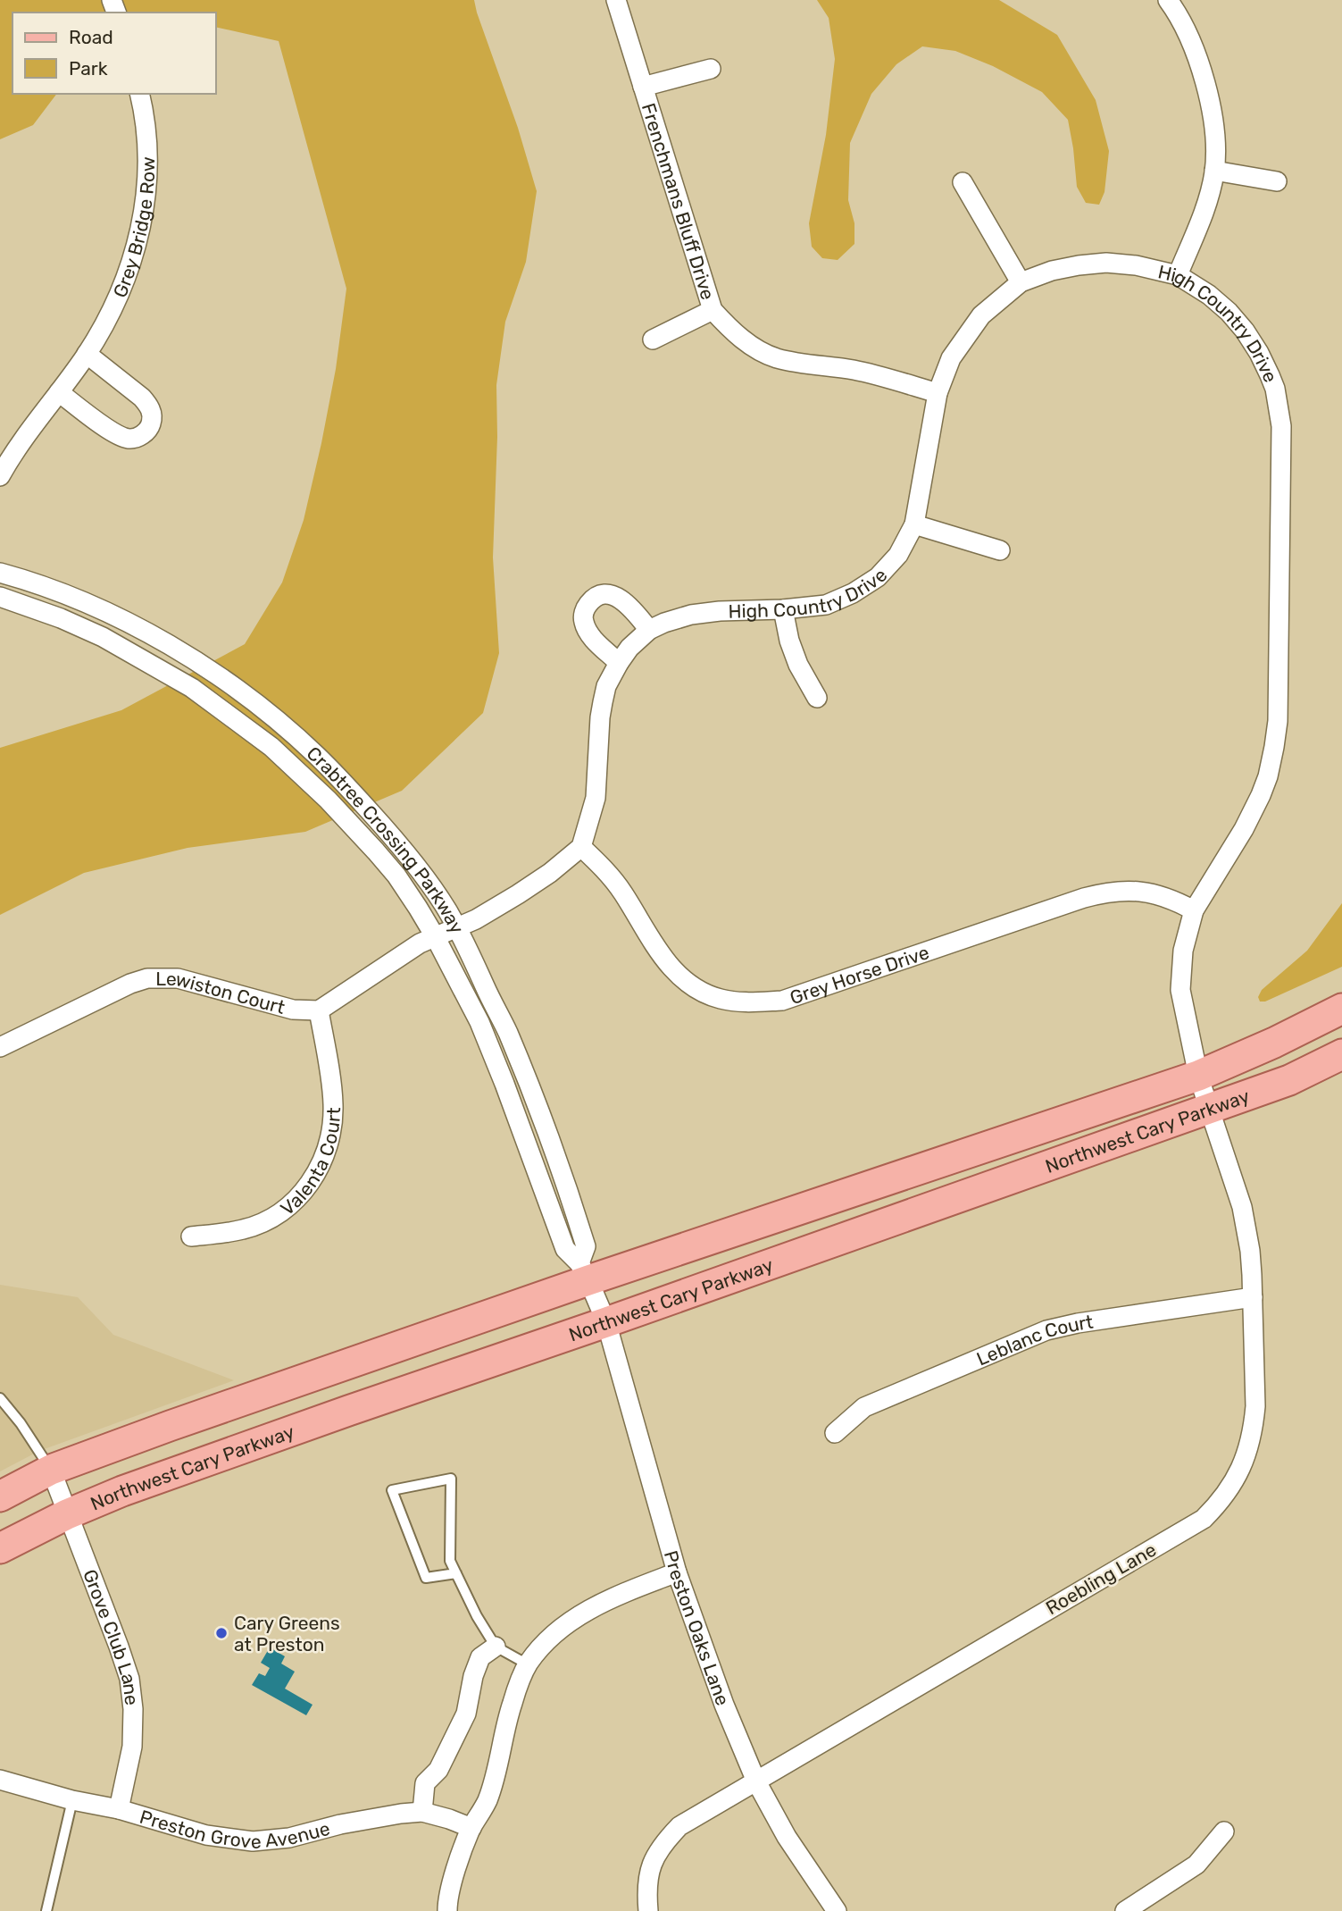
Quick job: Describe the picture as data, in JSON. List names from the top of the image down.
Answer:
{
  "streets": {
    "main road": ["Northwest Cary Parkway"],
    "street": [
      "Frenchmans Bluff Drive",
      "Grey Bridge Row",
      "High Country Drive",
      "Crabtree Crossing Parkway",
      "Grey Horse Drive",
      "Lewiston Court",
      "Valenta Court",
      "Leblanc Court",
      "Roebling Lane",
      "Preston Oaks Lane",
      "Grove Club Lane",
      "Preston Grove Avenue"
    ]
  },
  "crossings": [
    ["Frenchmans Bluff Drive", "High Country Drive"],
    ["High Country Drive", "Grey Horse Drive"],
    ["High Country Drive", "Northwest Cary Parkway"],
    ["High Country Drive", "Roebling Lane"],
    ["Crabtree Crossing Parkway", "Northwest Cary Parkway"],
    ["Crabtree Crossing Parkway", "Preston Oaks Lane"],
    ["Lewiston Court", "Valenta Court"],
    ["Northwest Cary Parkway", "Roebling Lane"],
    ["Northwest Cary Parkway", "Preston Oaks Lane"],
    ["Northwest Cary Parkway", "Grove Club Lane"],
    ["Leblanc Court", "Roebling Lane"],
    ["Roebling Lane", "Preston Oaks Lane"],
    ["Grove Club Lane", "Preston Grove Avenue"]
  ],
  "places": ["Cary Greens at Preston"],
  "legend": ["Road", "Park"]
}
